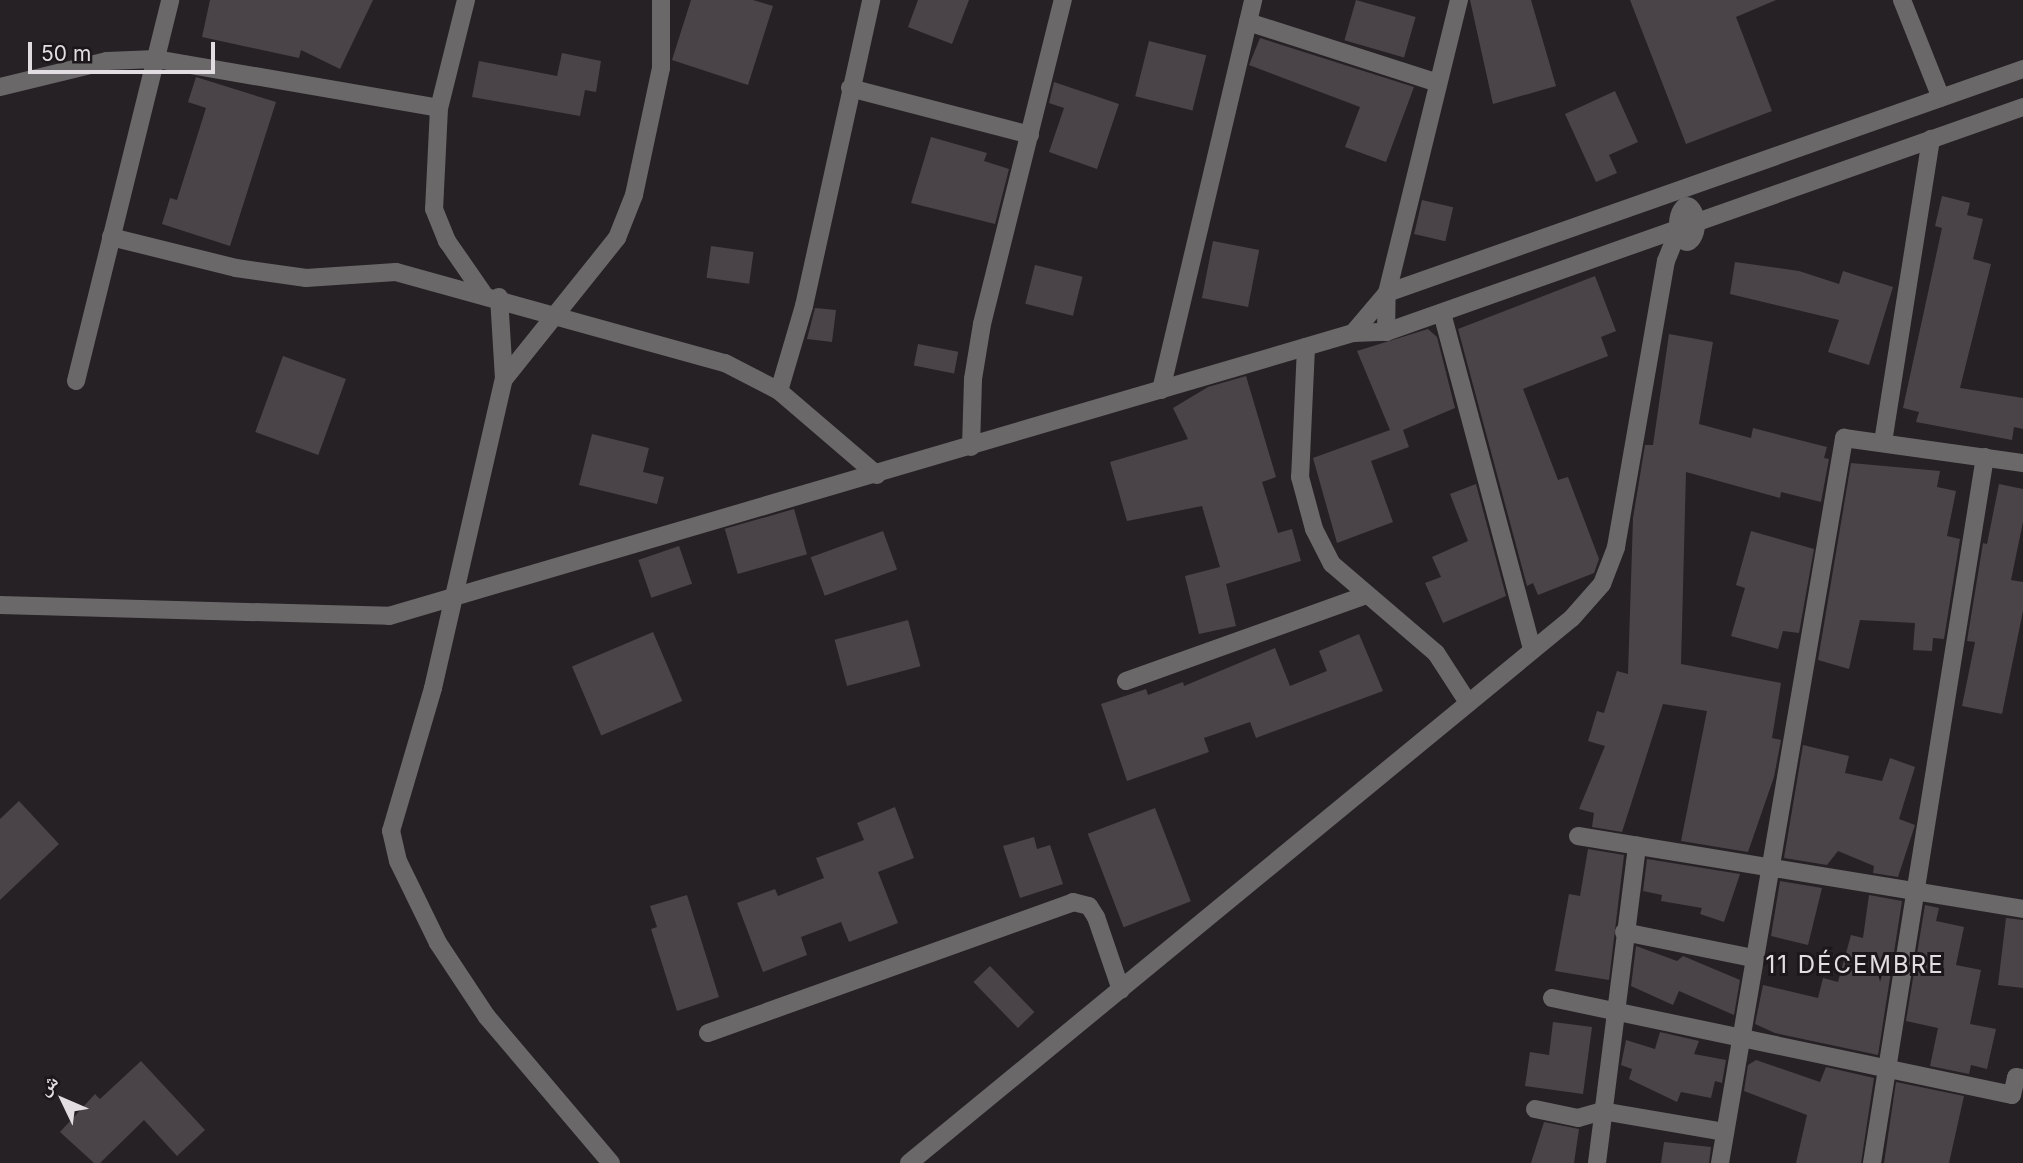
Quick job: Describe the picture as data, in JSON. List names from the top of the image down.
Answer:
{
  "districts": ["11 DÉCEMBRE"],
  "scale_bar": "50 m",
  "north": "top left"
}
